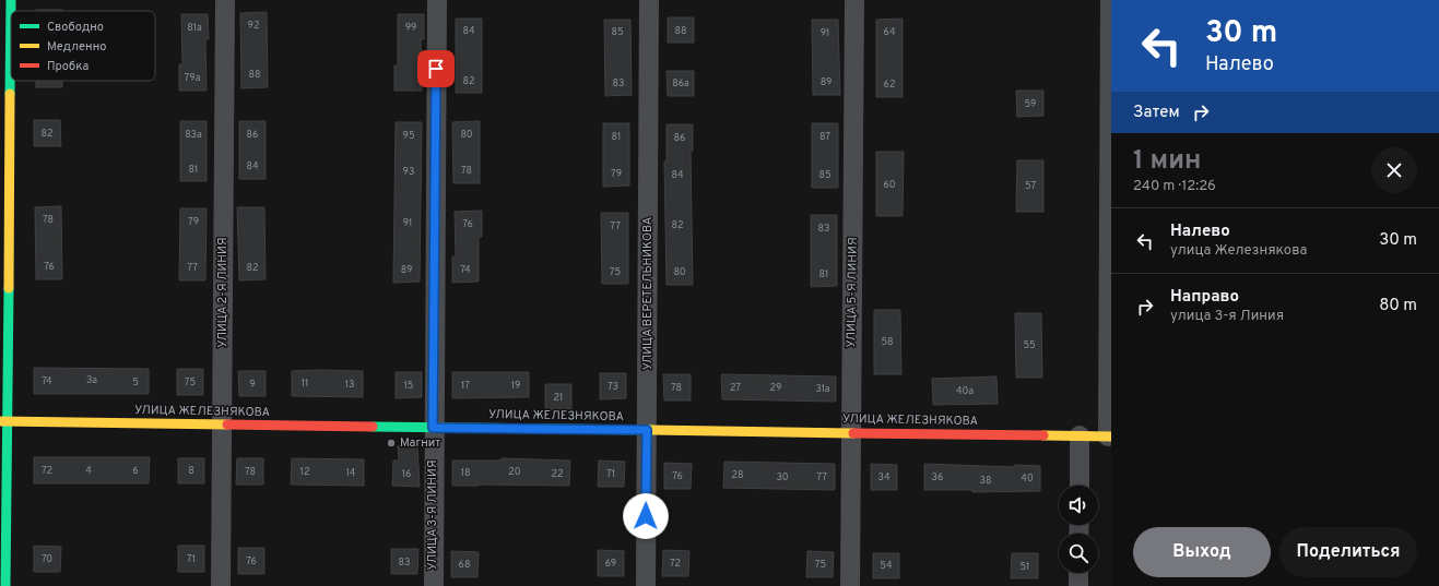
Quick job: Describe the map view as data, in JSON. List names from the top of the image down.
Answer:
{
  "streets": {
    "street": [
      "УЛИЦА 2-Я ЛИНИЯ",
      "УЛИЦА 5-Я ЛИНИЯ",
      "УЛИЦА ВЕРЕТЕЛЬНИКОВА",
      "УЛИЦА ЖЕЛЕЗНЯКОВА",
      "УЛИЦА 3-Я ЛИНИЯ"
    ]
  },
  "crossings": [
    ["УЛИЦА 2-Я ЛИНИЯ", "УЛИЦА ЖЕЛЕЗНЯКОВА"],
    ["УЛИЦА 5-Я ЛИНИЯ", "УЛИЦА ЖЕЛЕЗНЯКОВА"],
    ["УЛИЦА ВЕРЕТЕЛЬНИКОВА", "УЛИЦА ЖЕЛЕЗНЯКОВА"],
    ["УЛИЦА ЖЕЛЕЗНЯКОВА", "УЛИЦА 3-Я ЛИНИЯ"]
  ],
  "places": ["Магнит"],
  "house_numbers": [
    "92",
    "81а",
    "99",
    "84",
    "88",
    "85",
    "64",
    "91",
    "88",
    "79а",
    "82",
    "89",
    "83",
    "86а",
    "62",
    "59",
    "82",
    "83а",
    "86",
    "80",
    "95",
    "81",
    "87",
    "86",
    "84",
    "81",
    "78",
    "93",
    "79",
    "84",
    "85",
    "60",
    "57",
    "78",
    "79",
    "91",
    "76",
    "82",
    "77",
    "83",
    "76",
    "77",
    "82",
    "89",
    "74",
    "75",
    "80",
    "81",
    "58",
    "55",
    "3а",
    "74",
    "5",
    "75",
    "11",
    "9",
    "13",
    "15",
    "17",
    "19",
    "73",
    "78",
    "27",
    "29",
    "31а",
    "40а",
    "21",
    "72",
    "4",
    "6",
    "8",
    "78",
    "12",
    "20",
    "14",
    "18",
    "16",
    "22",
    "71",
    "28",
    "76",
    "30",
    "77",
    "34",
    "36",
    "40",
    "38",
    "70",
    "71",
    "76",
    "83",
    "69",
    "72",
    "68",
    "75",
    "54",
    "51"
  ],
  "legend": ["Свободно", "Медленно", "Пробка"],
  "page": {
    "turn": ["30 m", "Налево"],
    "then": "Затем",
    "heading": ["1 мин", "240 m · 12:26"],
    "list": [
      {
        "name": "Налево",
        "note": "улица Железнякова",
        "value": "30 m"
      },
      {
        "name": "Направо",
        "note": "улица 3-я Линия",
        "value": "80 m"
      }
    ],
    "buttons": ["Выход", "Поделиться"]
  }
}
